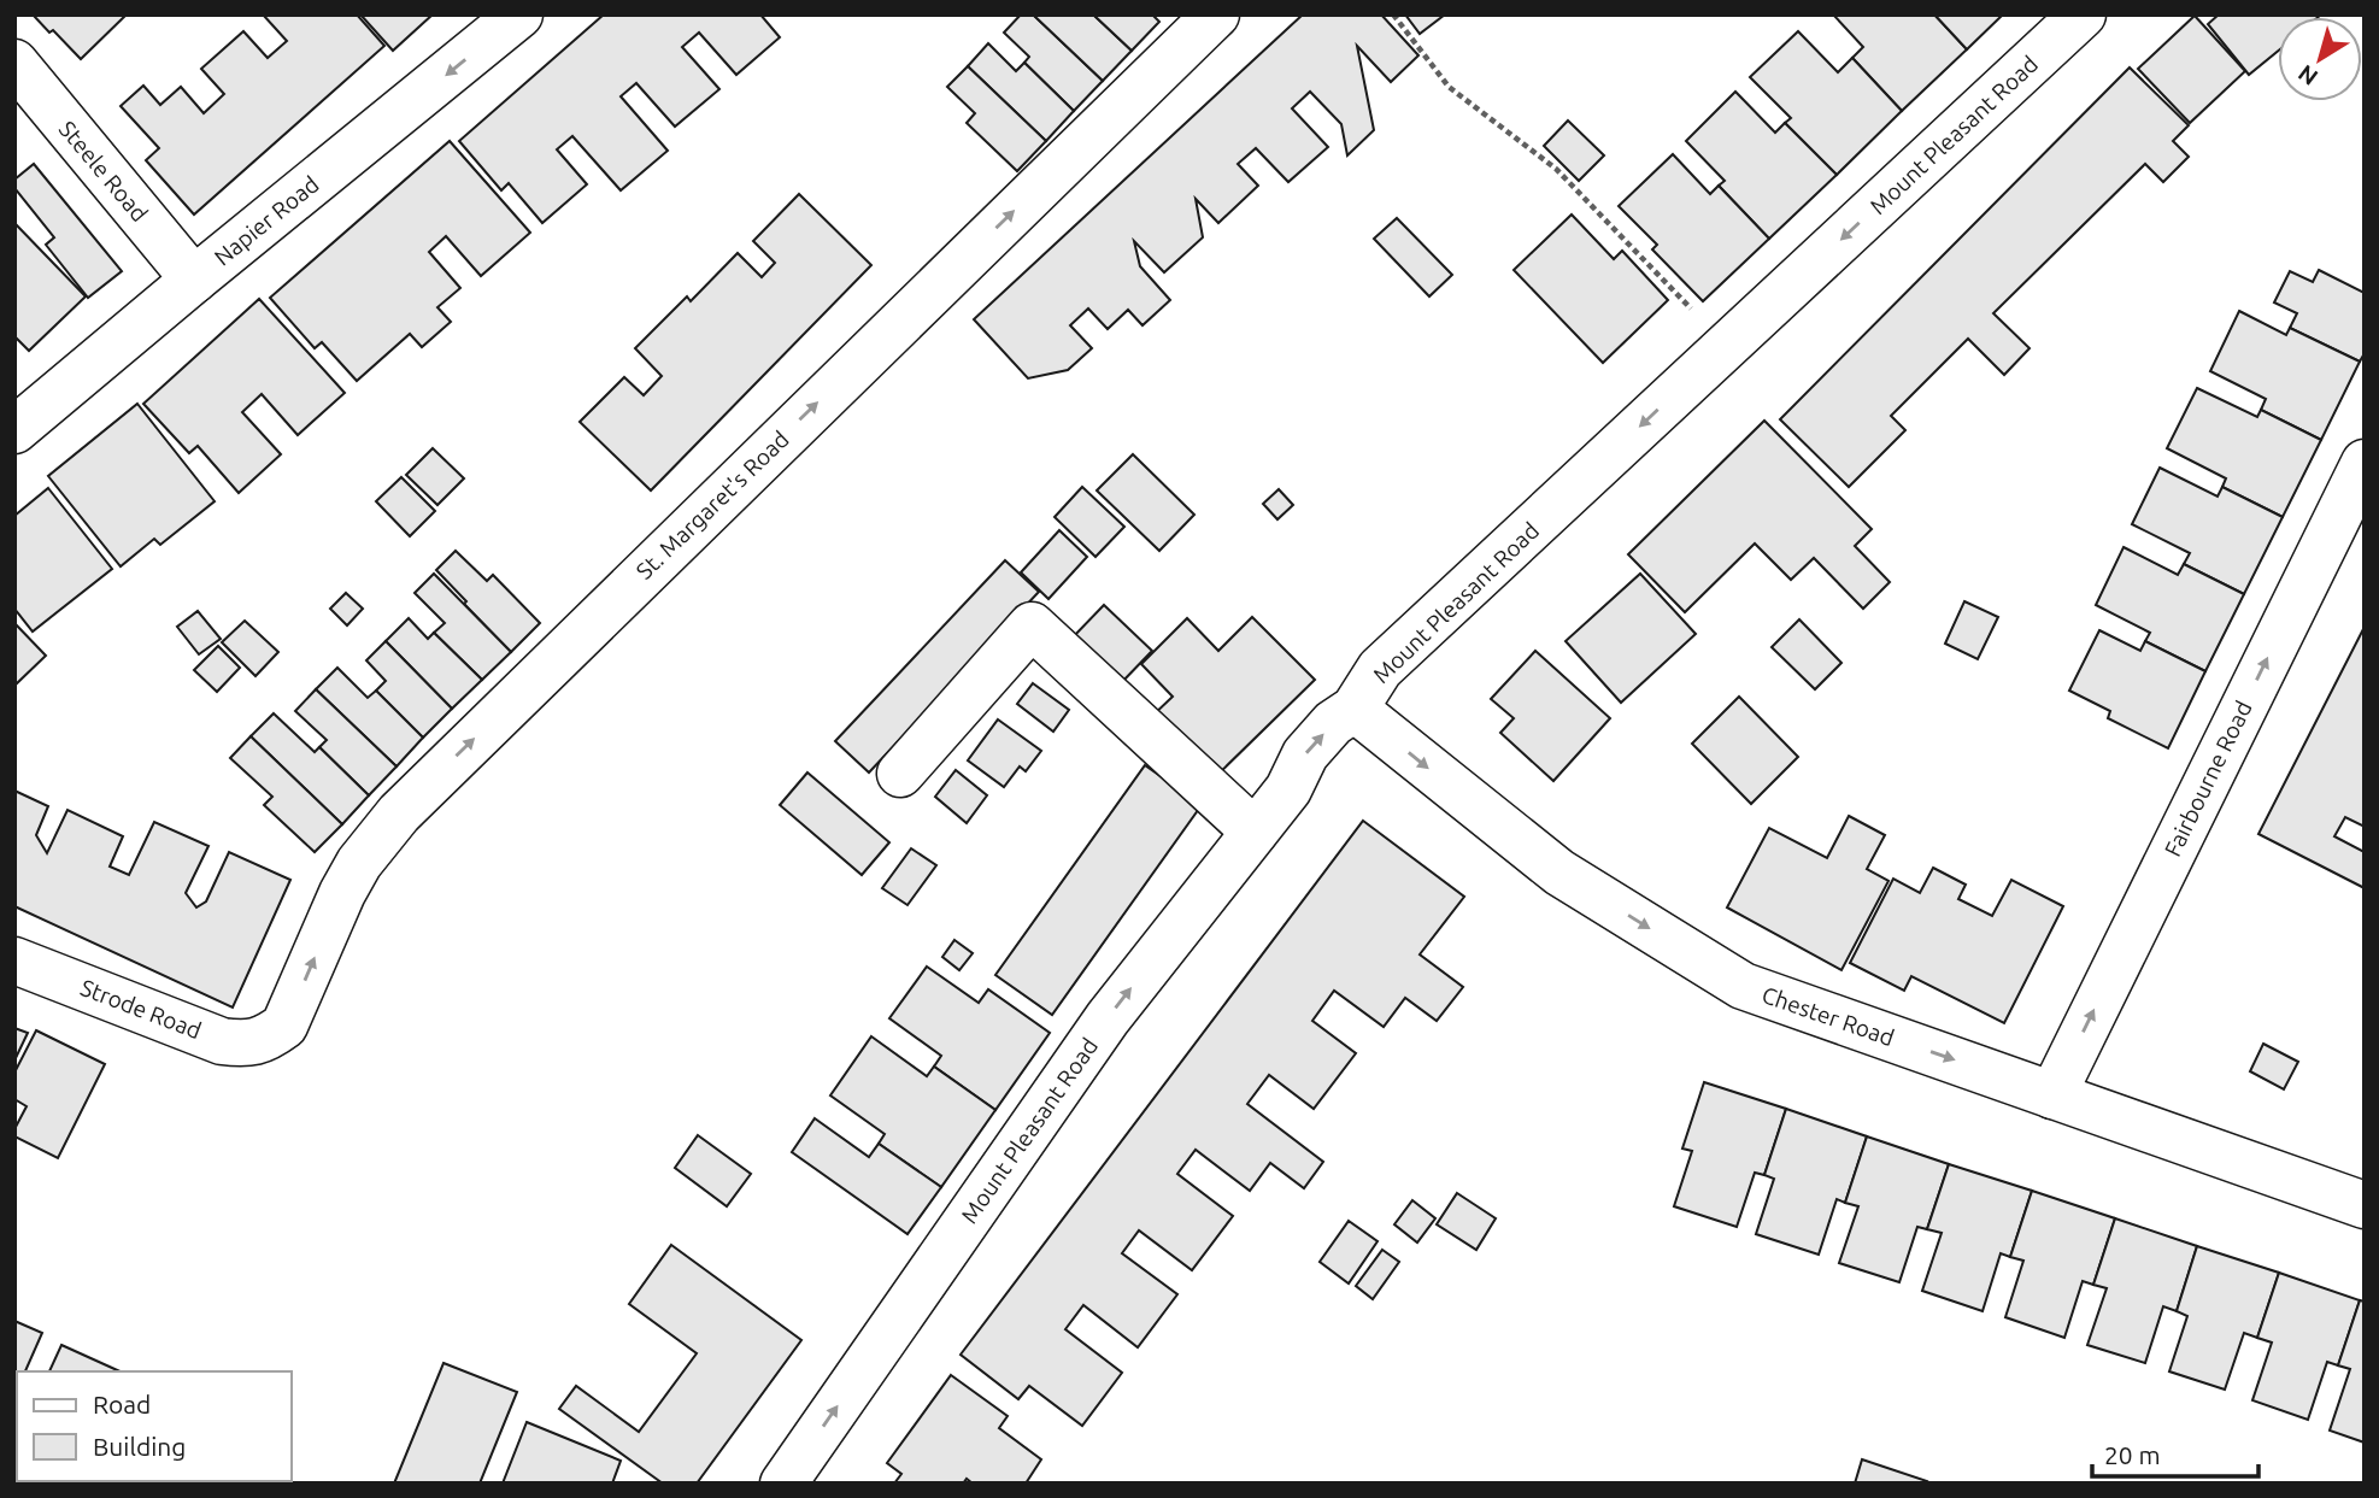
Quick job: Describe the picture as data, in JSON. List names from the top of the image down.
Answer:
{
  "streets": {
    "street": [
      "Mount Pleasant Road",
      "Steele Road",
      "Napier Road",
      "St. Margaret's Road",
      "Fairbourne Road",
      "Strode Road",
      "Chester Road"
    ]
  },
  "crossings": [
    ["Mount Pleasant Road", "Chester Road"],
    ["Steele Road", "Napier Road"],
    ["St. Margaret's Road", "Strode Road"],
    ["Fairbourne Road", "Chester Road"]
  ],
  "one_way": [
    "Napier Road",
    "St. Margaret's Road",
    "Fairbourne Road",
    "Chester Road"
  ],
  "legend": ["Road", "Building"],
  "scale_bar": "20 m",
  "north": "bottom left"
}
